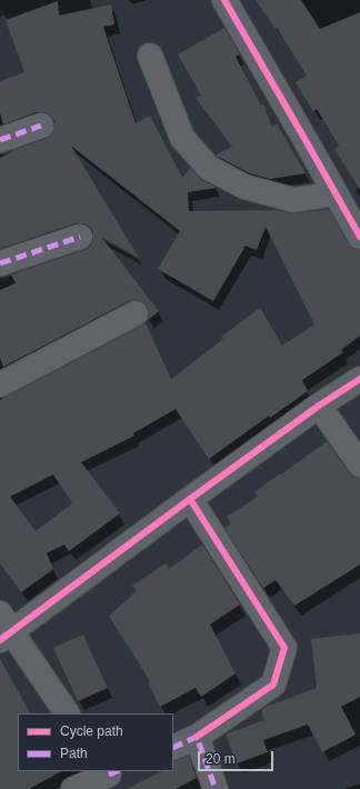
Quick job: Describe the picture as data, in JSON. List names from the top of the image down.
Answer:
{
  "legend": ["Cycle path", "Path"],
  "scale_bar": "20 m"
}
